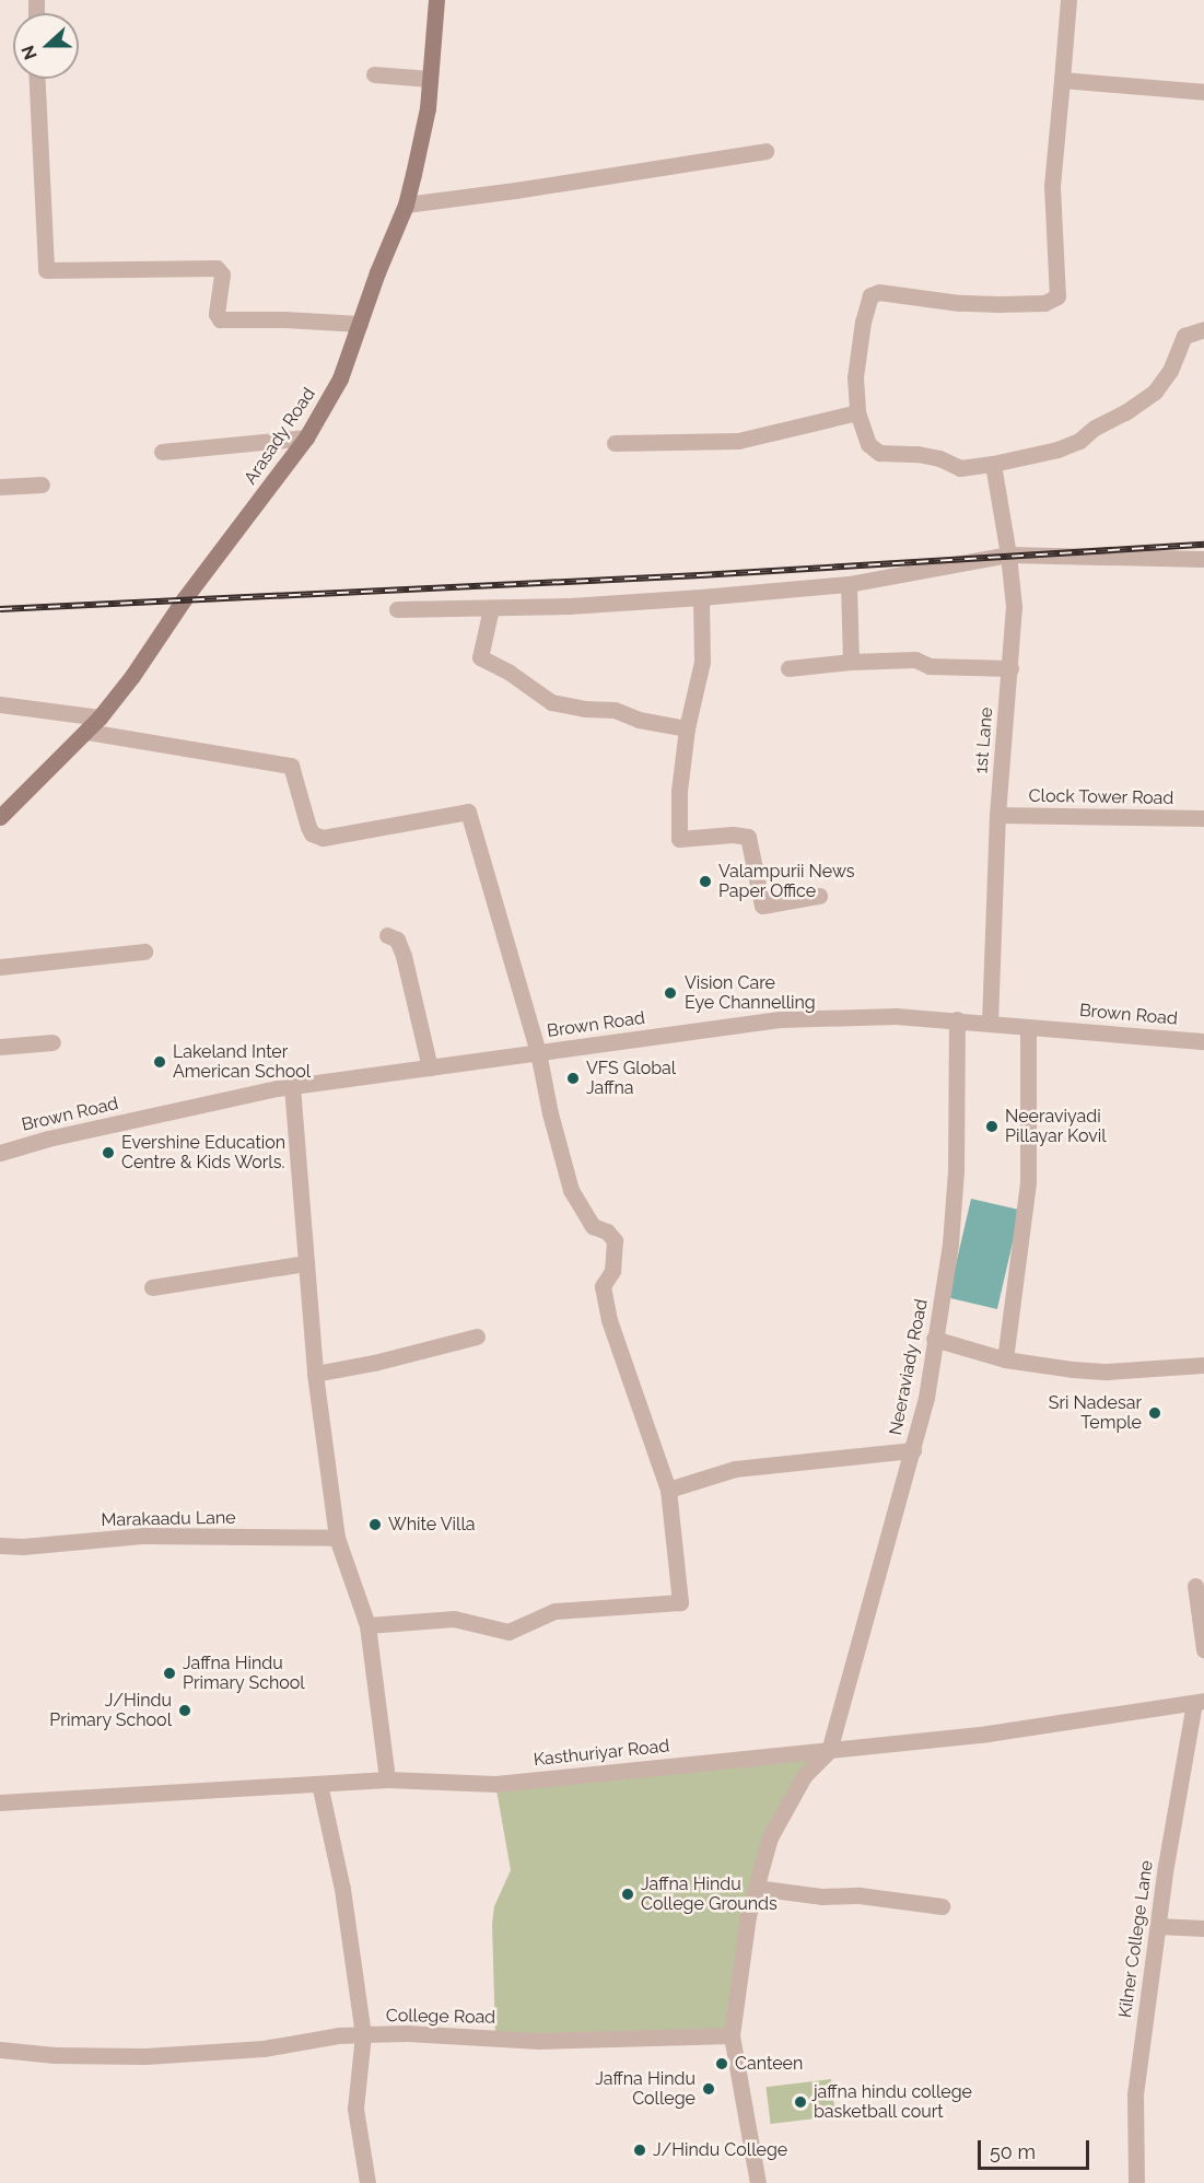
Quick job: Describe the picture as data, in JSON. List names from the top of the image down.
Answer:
{
  "streets": {
    "main road": ["Arasady Road"],
    "street": [
      "1st Lane",
      "Clock Tower Road",
      "Brown Road",
      "Neeraviady Road",
      "Marakaadu Lane",
      "Kasthuriyar Road",
      "Kilner College Lane",
      "College Road"
    ]
  },
  "crossings": [
    ["1st Lane", "Clock Tower Road"],
    ["1st Lane", "Brown Road"],
    ["Brown Road", "Neeraviady Road"],
    ["Neeraviady Road", "Kasthuriyar Road"],
    ["Kasthuriyar Road", "Kilner College Lane"],
    ["Kasthuriyar Road", "College Road"]
  ],
  "places": [
    "Valampurii News Paper Office",
    "Vision Care Eye Channelling",
    "Lakeland Inter American School",
    "VFS Global Jaffna",
    "Neeraviyadi Pillayar Kovil",
    "Evershine Education Centre & Kids Worls.",
    "Sri Nadesar Temple",
    "White Villa",
    "Jaffna Hindu Primary School",
    "J/Hindu Primary School",
    "Jaffna Hindu College Grounds",
    "Canteen",
    "Jaffna Hindu College",
    "jaffna hindu college basketball court",
    "J/Hindu College"
  ],
  "scale_bar": "50 m",
  "north": "left"
}
